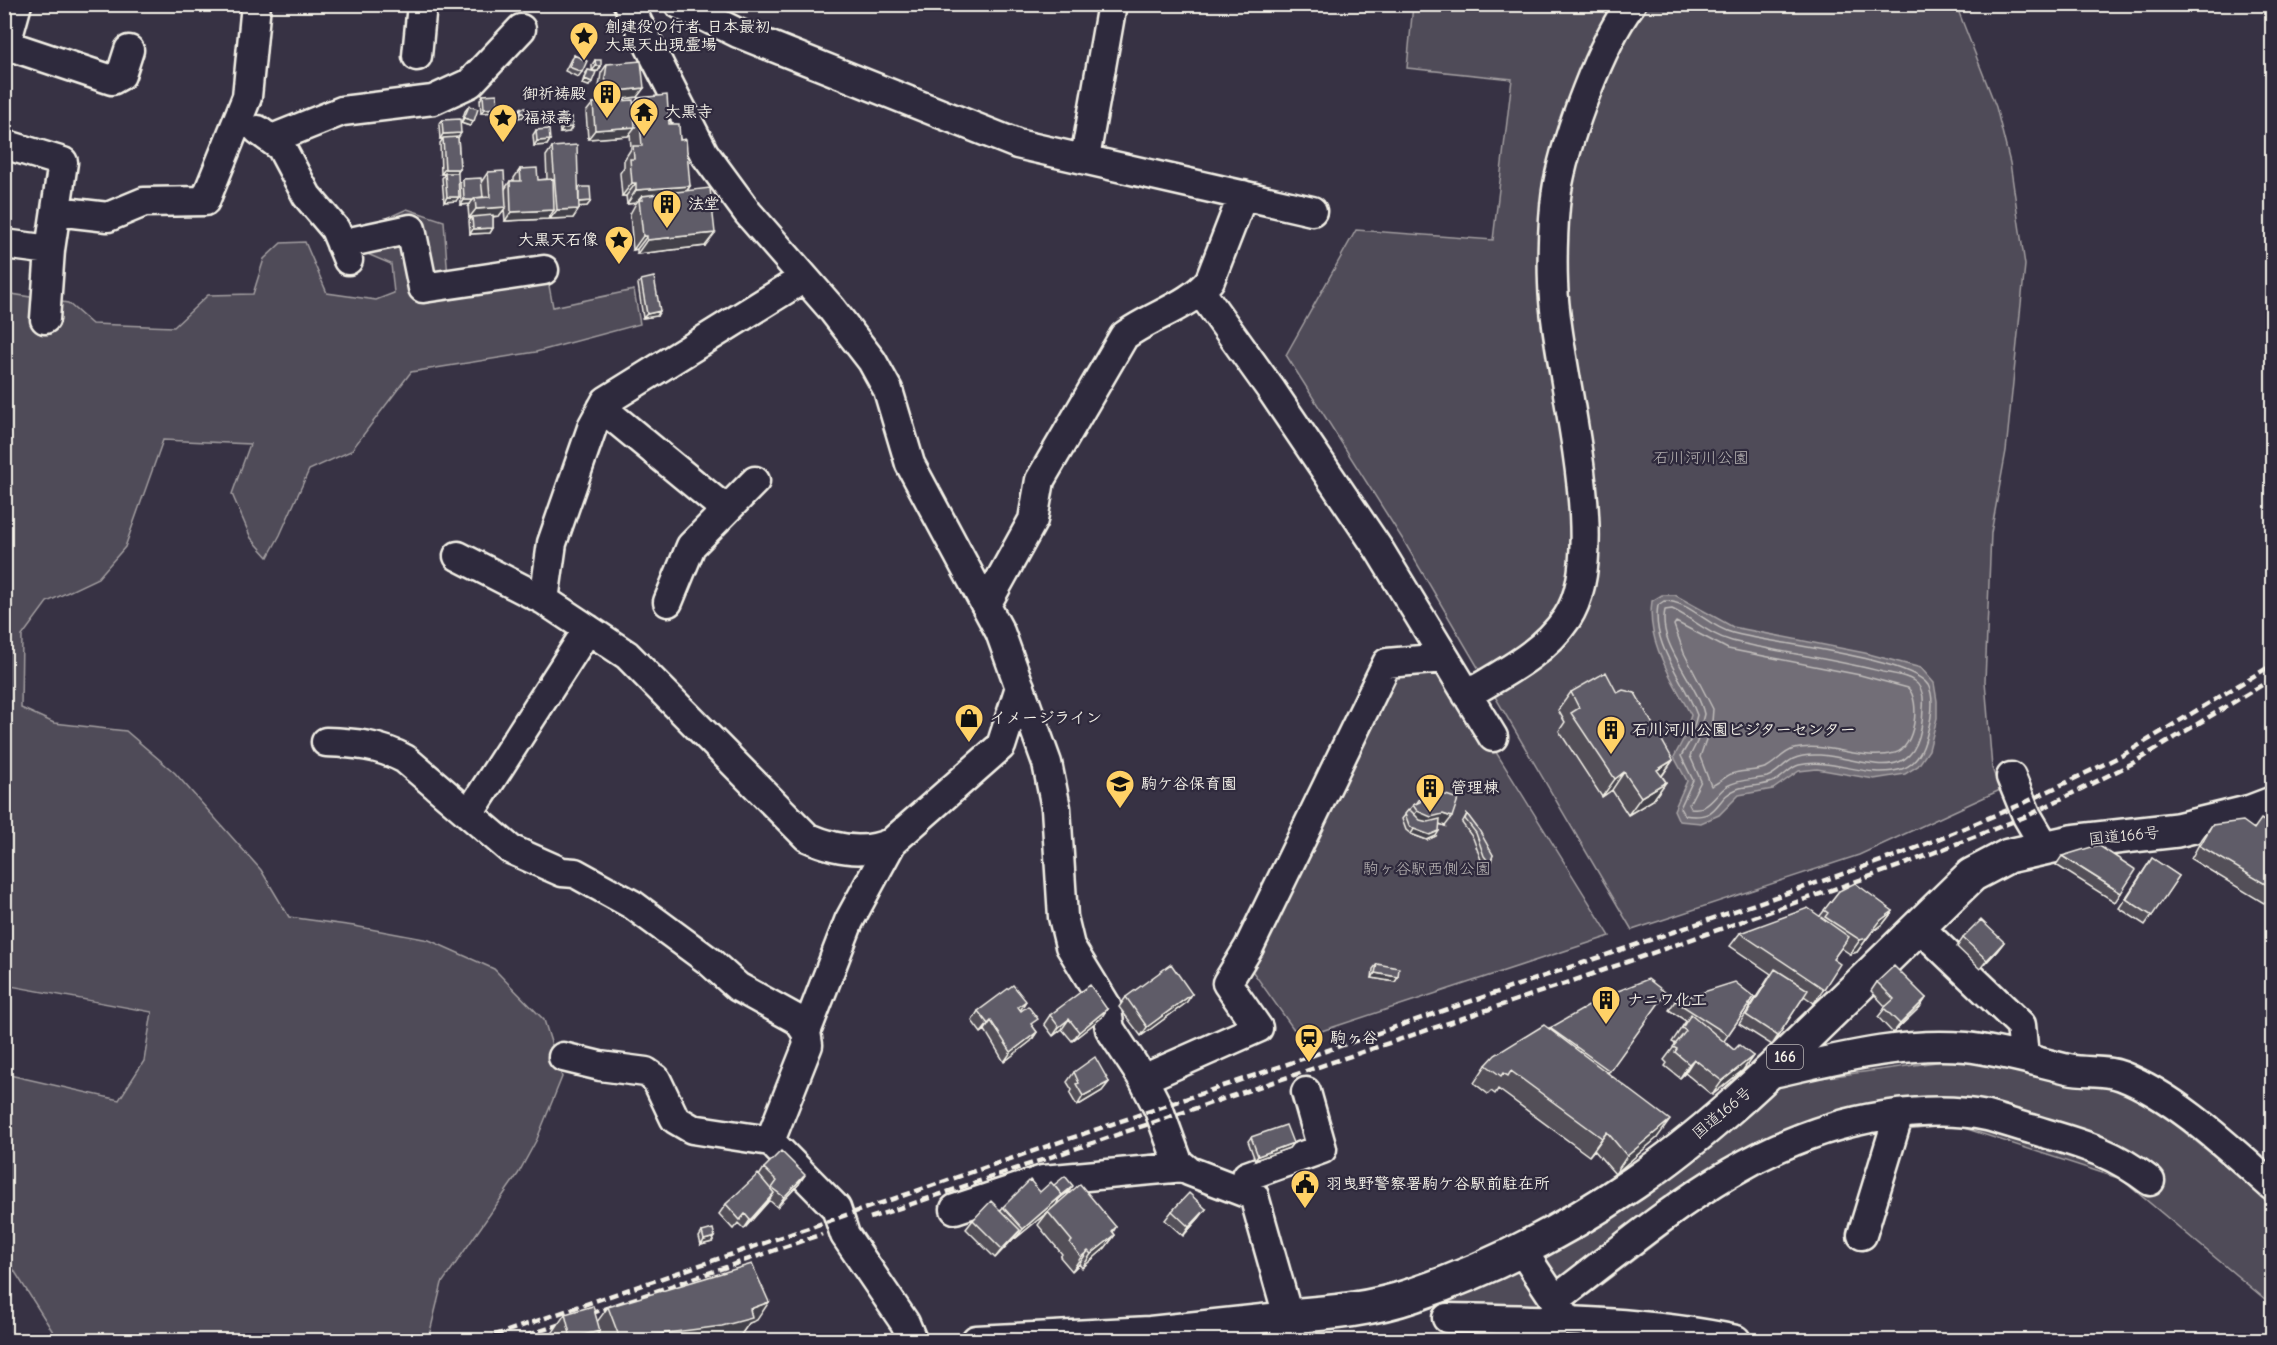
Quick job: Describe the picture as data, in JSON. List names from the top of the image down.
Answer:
{
  "streets": {
    "highway": ["国道166号", "166"]
  },
  "parks": ["石川河川公園", "駒ヶ谷駅西側公園"],
  "places": {
    "place": ["創建役の行者 日本最初 大黒天出現霊場", "福禄壽", "大黒天石像"],
    "building": [
      "御祈祷殿",
      "法堂",
      "石川河川公園ビジターセンター",
      "管理棟",
      "ナニワ化工"
    ],
    "temple": ["大黒寺"],
    "shop": ["イメージライン"],
    "school or university": ["駒ケ谷保育園"],
    "station": ["駒ヶ谷"],
    "public building": ["羽曳野警察署駒ケ谷駅前駐在所"]
  }
}
